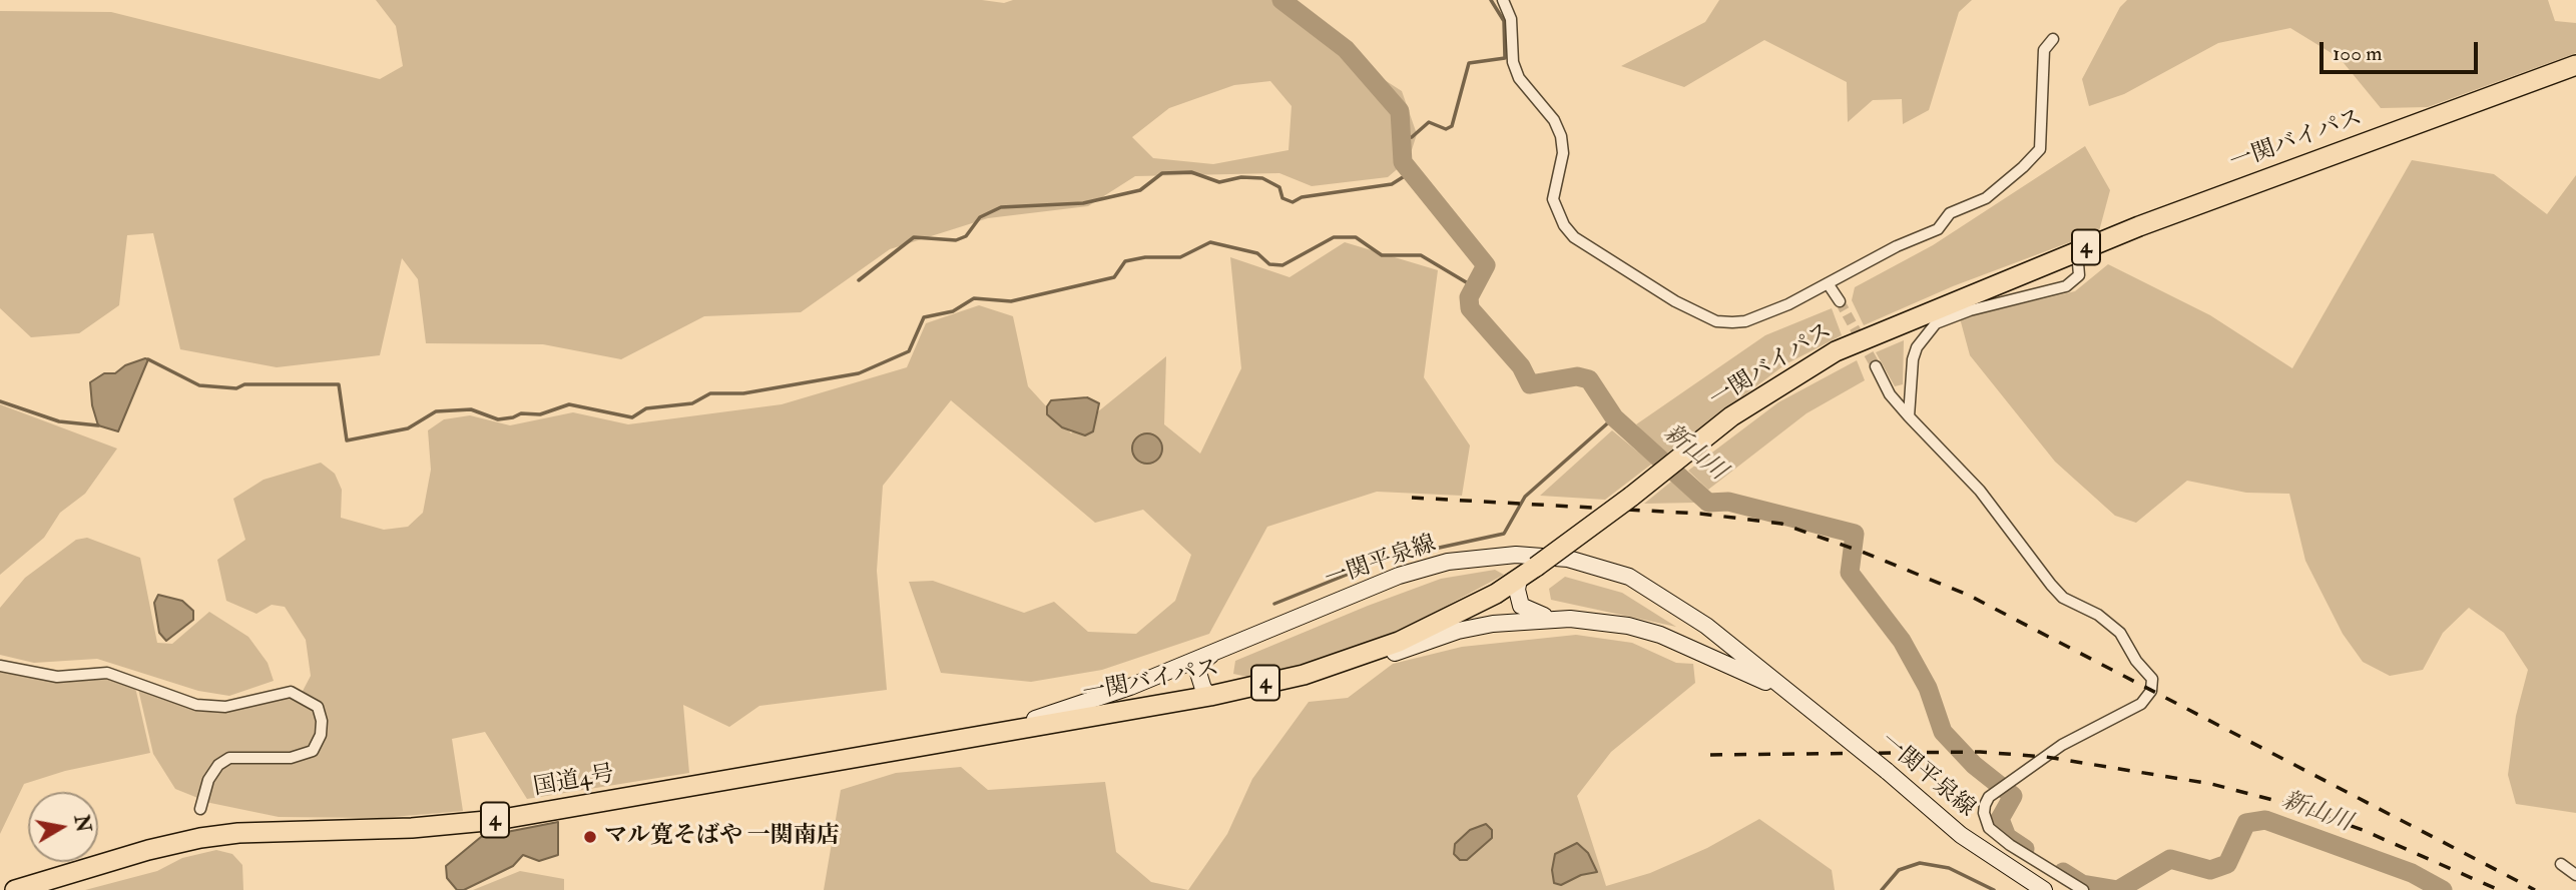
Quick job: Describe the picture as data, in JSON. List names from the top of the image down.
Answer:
{
  "streets": {
    "highway": ["一関バイパス", "4", "国道4号"],
    "main road": ["一関平泉線"]
  },
  "crossings": [
    ["一関バイパス", "一関平泉線"],
    ["一関バイパス", "国道4号"],
    ["一関平泉線", "国道4号"]
  ],
  "water": ["新山川"],
  "places": ["マル寛そばや 一関南店"],
  "scale_bar": "100 m",
  "north": "right"
}
